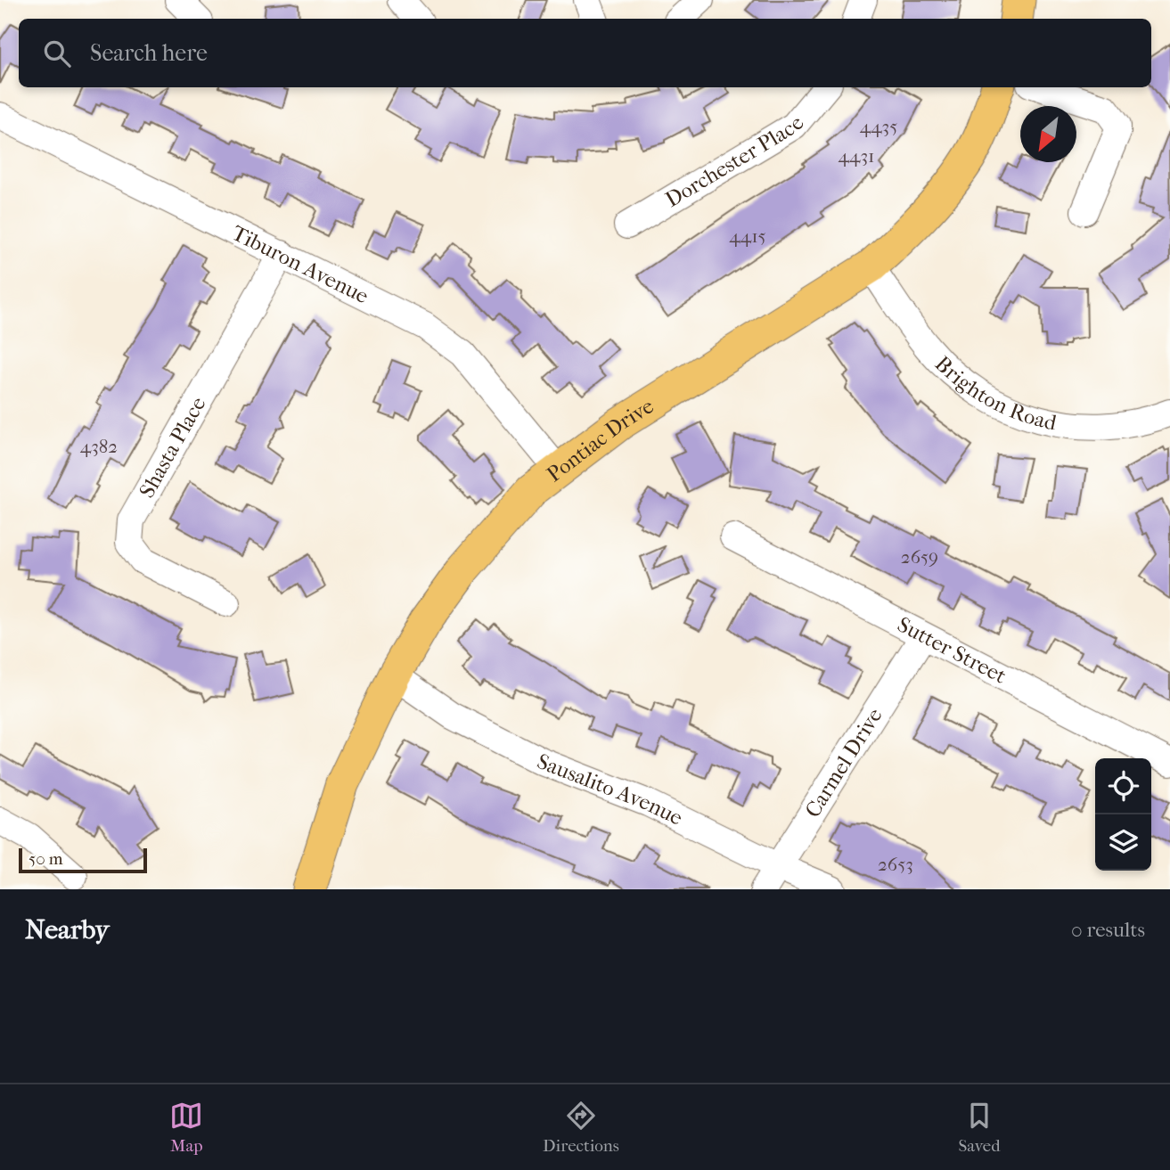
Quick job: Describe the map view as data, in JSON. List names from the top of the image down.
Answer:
{
  "streets": {
    "main road": ["Pontiac Drive"],
    "street": [
      "Dorchester Place",
      "Tiburon Avenue",
      "Brighton Road",
      "Shasta Place",
      "Sutter Street",
      "Carmel Drive",
      "Sausalito Avenue"
    ]
  },
  "crossings": [
    ["Tiburon Avenue", "Pontiac Drive"],
    ["Tiburon Avenue", "Shasta Place"],
    ["Brighton Road", "Pontiac Drive"],
    ["Pontiac Drive", "Sausalito Avenue"],
    ["Sutter Street", "Carmel Drive"],
    ["Carmel Drive", "Sausalito Avenue"]
  ],
  "house_numbers": [
    "4435",
    "4431",
    "4415",
    "4382",
    "2659",
    "2653"
  ],
  "scale_bar": "50 m",
  "north": "bottom left",
  "page": {
    "search": "Search here",
    "scale": "50 m",
    "heading": ["Nearby", "0 results"],
    "nav": ["Map", "Directions", "Saved"]
  }
}
